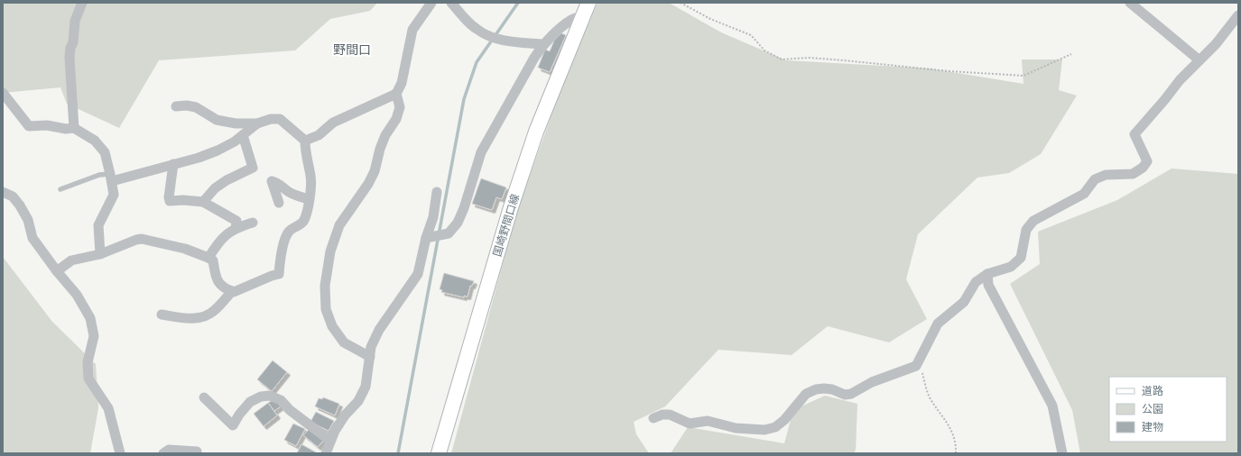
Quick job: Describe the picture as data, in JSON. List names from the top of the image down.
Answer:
{
  "streets": {
    "main road": ["国崎野間口線"]
  },
  "districts": ["野間口"],
  "legend": ["道路", "公園", "建物"]
}
